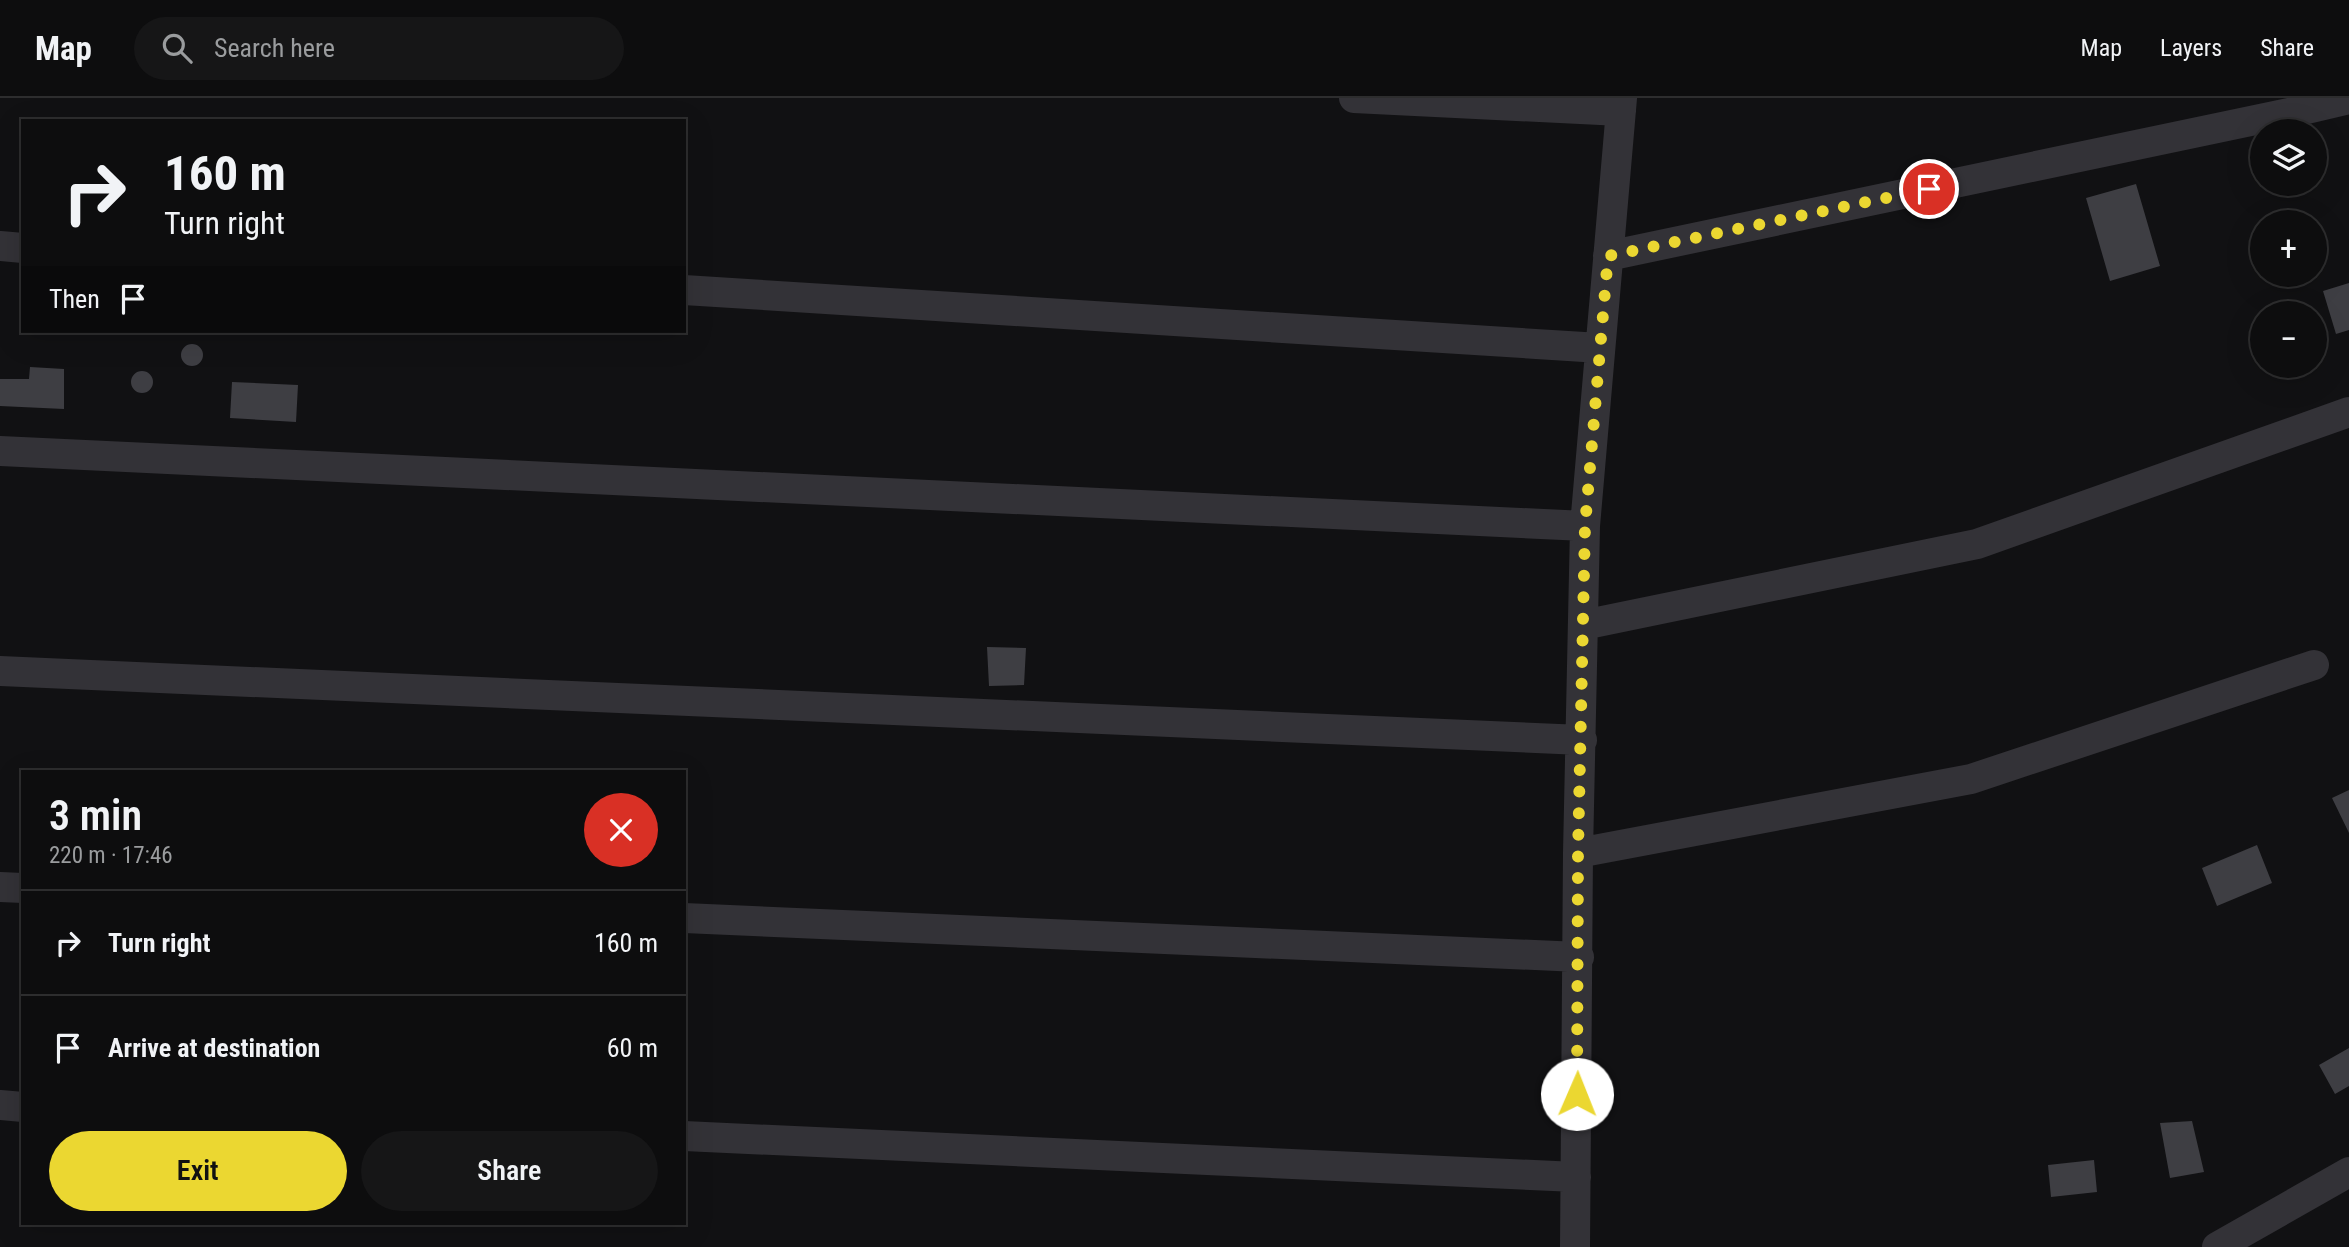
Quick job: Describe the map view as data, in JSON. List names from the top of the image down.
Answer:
{
  "page": {
    "header": "Map",
    "search": "Search here",
    "nav": ["Map", "Layers", "Share"],
    "map_buttons": ["+", "−"],
    "turn": ["160 m", "Turn right"],
    "then": "Then",
    "heading": ["3 min", "220 m · 17:46"],
    "list": [
      {
        "name": "Turn right",
        "value": "160 m"
      },
      {
        "name": "Arrive at destination",
        "value": "60 m"
      }
    ],
    "buttons": ["Exit", "Share"]
  }
}
